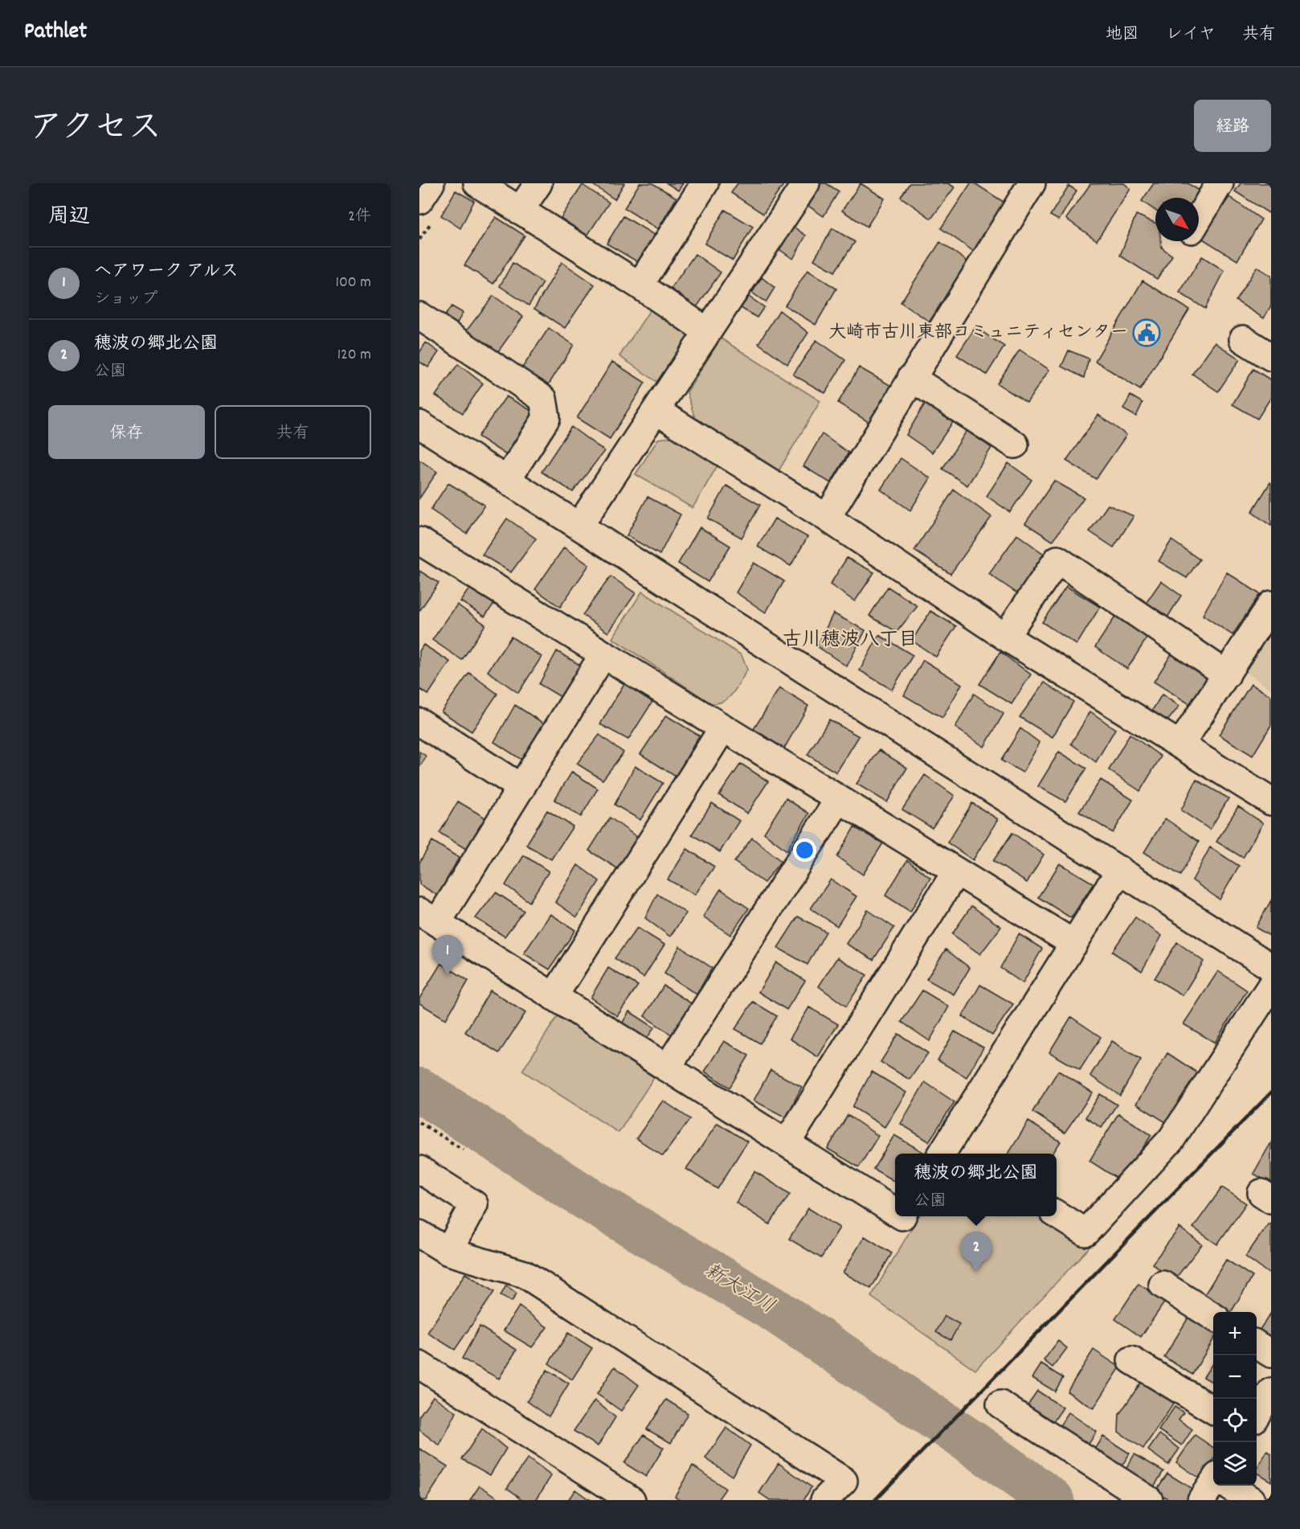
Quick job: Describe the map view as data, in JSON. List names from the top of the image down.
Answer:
{
  "districts": ["古川穂波八丁目"],
  "water": ["新大江川"],
  "places": {
    "public building": ["大崎市古川東部コミュニティセンター"]
  },
  "north": "bottom right",
  "page": {
    "header": "Pathlet",
    "nav": ["地図", "レイヤ", "共有"],
    "title": "アクセス",
    "buttons": [
      "経路",
      ["保存", "共有"]
    ],
    "heading": ["周辺", "2件"],
    "list": [
      {
        "mark": "1",
        "name": "ヘアワーク アルス",
        "note": "ショップ",
        "value": "100 m"
      },
      {
        "mark": "2",
        "name": "穂波の郷北公園",
        "note": "公園",
        "value": "120 m"
      }
    ],
    "pins": ["1", "2"],
    "popup": ["穂波の郷北公園", "公園"],
    "map_buttons": ["+", "−"]
  }
}
